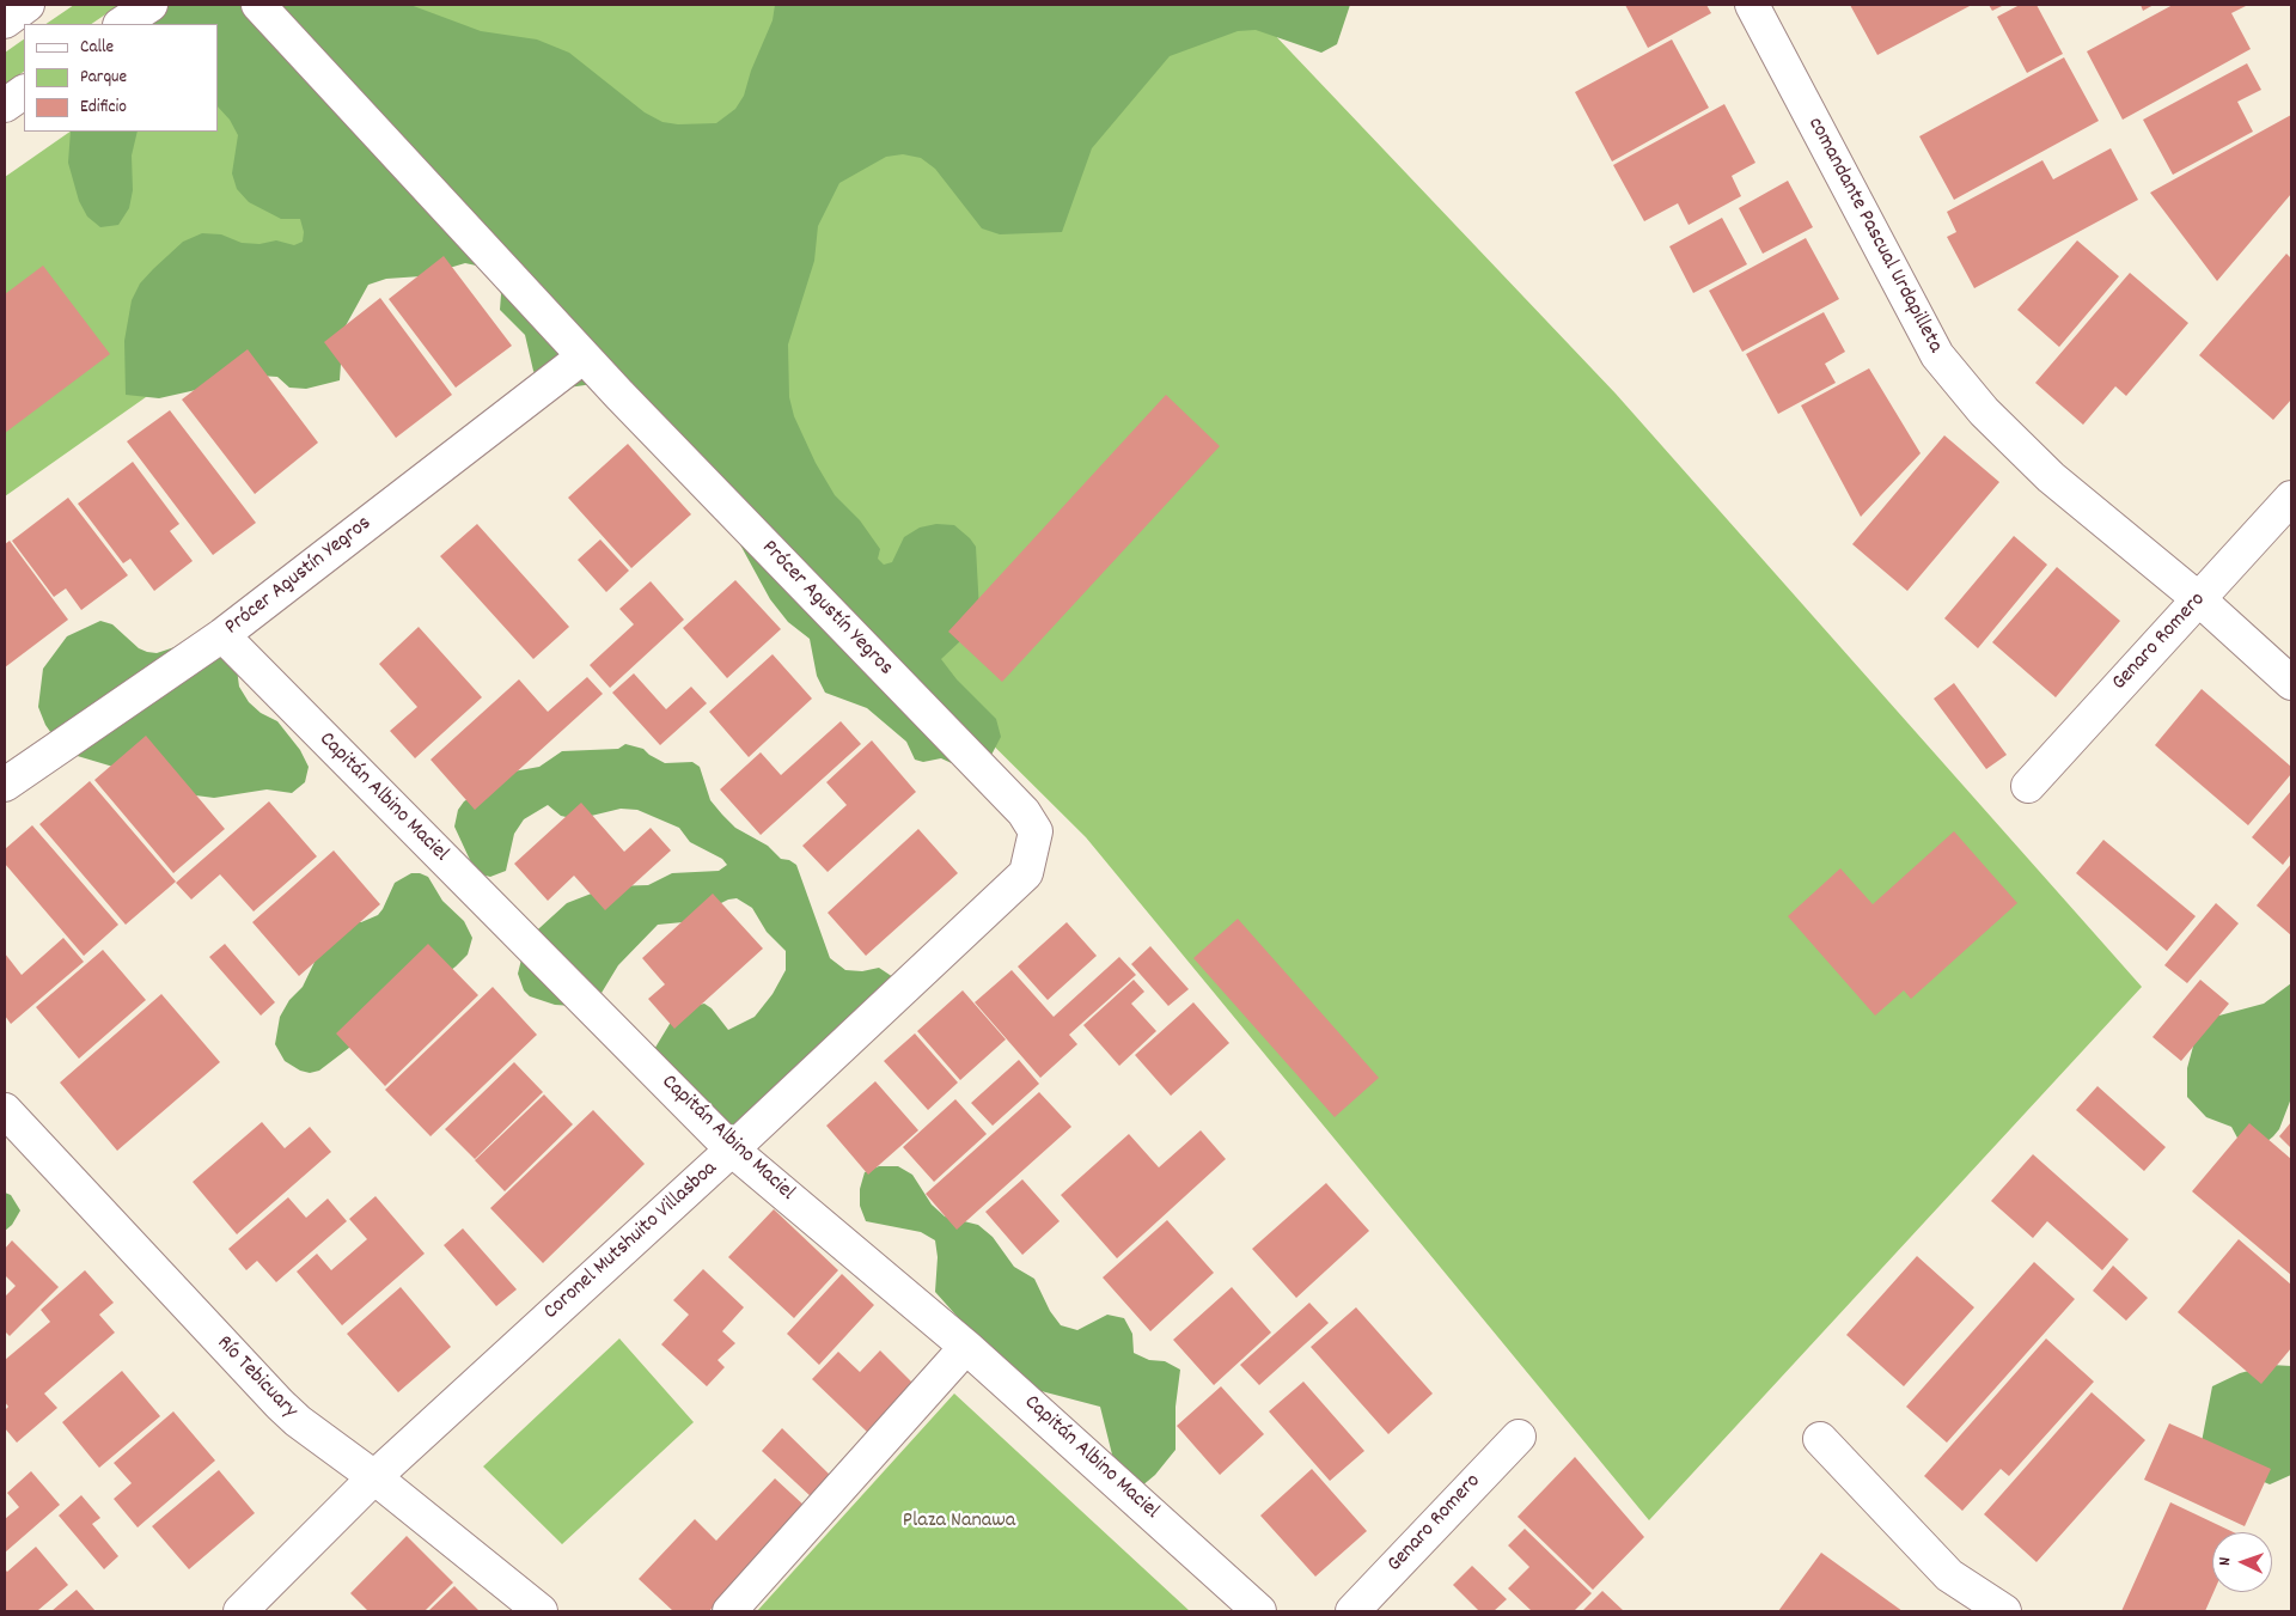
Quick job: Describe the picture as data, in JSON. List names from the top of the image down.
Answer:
{
  "streets": {
    "street": [
      "comandante Pascual Urdapilleta",
      "Prócer Agustín Yegros",
      "Genaro Romero",
      "Capitán Albino Maciel",
      "Coronel Mutshuito Villasboa",
      "Río Tebicuary"
    ]
  },
  "crossings": [
    ["comandante Pascual Urdapilleta", "Genaro Romero"],
    ["Prócer Agustín Yegros", "Capitán Albino Maciel"],
    ["Prócer Agustín Yegros", "Coronel Mutshuito Villasboa"],
    ["Capitán Albino Maciel", "Coronel Mutshuito Villasboa"],
    ["Coronel Mutshuito Villasboa", "Río Tebicuary"]
  ],
  "parks": ["Plaza Nanawa"],
  "legend": ["Calle", "Parque", "Edificio"],
  "north": "left"
}
